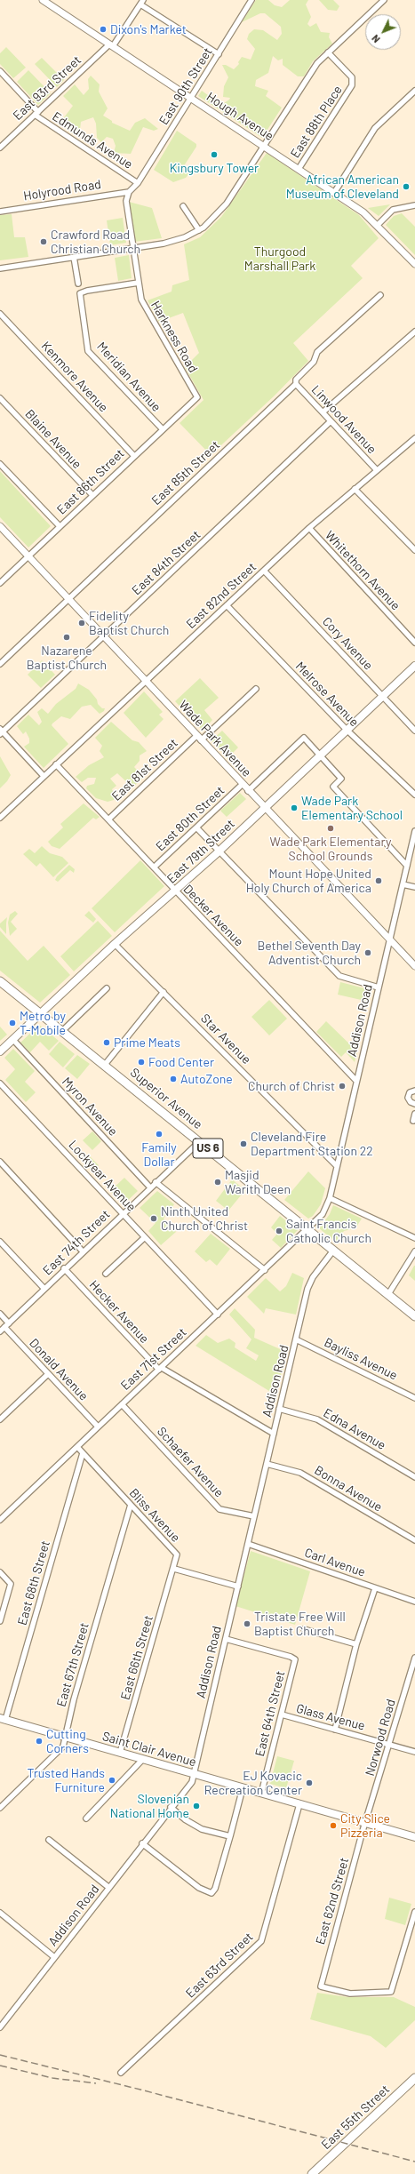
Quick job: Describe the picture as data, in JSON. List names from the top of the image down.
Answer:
{
  "streets": {
    "main road": [
      "East 79th Street",
      "Superior Avenue",
      "US 6",
      "Saint Clair Avenue",
      "East 55th Street"
    ],
    "street": [
      "East 90th Street",
      "East 93rd Street",
      "Hough Avenue",
      "East 88th Place",
      "Edmunds Avenue",
      "Holyrood Road",
      "Harkness Road",
      "Kenmore Avenue",
      "Meridian Avenue",
      "Linwood Avenue",
      "Blaine Avenue",
      "East 85th Street",
      "East 86th Street",
      "East 84th Street",
      "Whitethorn Avenue",
      "East 82nd Street",
      "Cory Avenue",
      "Melrose Avenue",
      "Wade Park Avenue",
      "East 81st Street",
      "East 80th Street",
      "Decker Avenue",
      "Addison Road",
      "Star Avenue",
      "Myron Avenue",
      "Lockyear Avenue",
      "East 74th Street",
      "Hecker Avenue",
      "East 71st Street",
      "Bayliss Avenue",
      "Donald Avenue",
      "Edna Avenue",
      "Schaefer Avenue",
      "Bonna Avenue",
      "Bliss Avenue",
      "Carl Avenue",
      "East 68th Street",
      "East 66th Street",
      "East 67th Street",
      "East 64th Street",
      "Glass Avenue",
      "Norwood Road",
      "East 62nd Street",
      "East 63rd Street"
    ]
  },
  "crossings": [
    ["East 90th Street", "Hough Avenue"],
    ["East 90th Street", "Edmunds Avenue"],
    ["East 93rd Street", "Hough Avenue"],
    ["East 93rd Street", "Edmunds Avenue"],
    ["Hough Avenue", "East 88th Place"],
    ["Holyrood Road", "Harkness Road"],
    ["Harkness Road", "Meridian Avenue"],
    ["Harkness Road", "East 86th Street"],
    ["Kenmore Avenue", "East 86th Street"],
    ["Meridian Avenue", "East 86th Street"],
    ["Linwood Avenue", "East 85th Street"],
    ["Linwood Avenue", "East 84th Street"],
    ["Linwood Avenue", "East 82nd Street"],
    ["Blaine Avenue", "East 86th Street"],
    ["East 85th Street", "Wade Park Avenue"],
    ["East 86th Street", "Wade Park Avenue"],
    ["East 84th Street", "Wade Park Avenue"],
    ["Whitethorn Avenue", "East 82nd Street"],
    ["East 82nd Street", "Cory Avenue"],
    ["East 82nd Street", "Melrose Avenue"],
    ["East 82nd Street", "Wade Park Avenue"],
    ["East 82nd Street", "Decker Avenue"],
    ["Cory Avenue", "East 79th Street"],
    ["Melrose Avenue", "East 79th Street"],
    ["Wade Park Avenue", "East 81st Street"],
    ["Wade Park Avenue", "East 80th Street"],
    ["Wade Park Avenue", "East 79th Street"],
    ["Wade Park Avenue", "Addison Road"],
    ["East 81st Street", "Decker Avenue"],
    ["East 80th Street", "Decker Avenue"],
    ["East 79th Street", "Decker Avenue"],
    ["East 79th Street", "Star Avenue"],
    ["East 79th Street", "Superior Avenue"],
    ["East 79th Street", "Myron Avenue"],
    ["Decker Avenue", "Addison Road"],
    ["Addison Road", "Star Avenue"],
    ["Addison Road", "Superior Avenue"],
    ["Addison Road", "Hecker Avenue"],
    ["Addison Road", "East 71st Street"],
    ["Addison Road", "Bayliss Avenue"],
    ["Addison Road", "Edna Avenue"],
    ["Addison Road", "Schaefer Avenue"],
    ["Addison Road", "Bonna Avenue"],
    ["Addison Road", "Carl Avenue"],
    ["Addison Road", "East 64th Street"],
    ["Addison Road", "Saint Clair Avenue"],
    ["Superior Avenue", "East 74th Street"],
    ["Superior Avenue", "East 71st Street"],
    ["Myron Avenue", "East 74th Street"],
    ["Lockyear Avenue", "East 74th Street"],
    ["Lockyear Avenue", "East 71st Street"],
    ["East 74th Street", "Hecker Avenue"],
    ["East 74th Street", "Donald Avenue"],
    ["Hecker Avenue", "East 71st Street"],
    ["East 71st Street", "Donald Avenue"],
    ["East 71st Street", "Schaefer Avenue"],
    ["East 71st Street", "Bliss Avenue"],
    ["Bliss Avenue", "East 68th Street"],
    ["Bliss Avenue", "East 66th Street"],
    ["Bliss Avenue", "East 67th Street"],
    ["East 68th Street", "Saint Clair Avenue"],
    ["East 66th Street", "Saint Clair Avenue"],
    ["East 67th Street", "Saint Clair Avenue"],
    ["East 64th Street", "Glass Avenue"],
    ["East 64th Street", "Saint Clair Avenue"],
    ["Glass Avenue", "Norwood Road"],
    ["Norwood Road", "Saint Clair Avenue"],
    ["Norwood Road", "East 62nd Street"],
    ["Saint Clair Avenue", "East 62nd Street"],
    ["Saint Clair Avenue", "East 63rd Street"]
  ],
  "parks": ["Thurgood Marshall Park"],
  "places": [
    "Dixon's Market",
    "Kingsbury Tower",
    "African American Museum of Cleveland",
    "Crawford Road Christian Church",
    "Fidelity Baptist Church",
    "Nazarene Baptist Church",
    "Wade Park Elementary School",
    "Wade Park Elementary School Grounds",
    "Mount Hope United Holy Church of America",
    "Bethel Seventh Day Adventist Church",
    "Metro by T-Mobile",
    "Prime Meats",
    "Food Center",
    "AutoZone",
    "Church of Christ",
    "Family Dollar",
    "Cleveland Fire Department Station 22",
    "Masjid Warith Deen",
    "Ninth United Church of Christ",
    "Saint Francis Catholic Church",
    "Tristate Free Will Baptist Church",
    "Cutting Corners",
    "Trusted Hands Furniture",
    "EJ Kovacic Recreation Center",
    "Slovenian National Home",
    "City Slice Pizzeria"
  ],
  "north": "bottom left"
}
